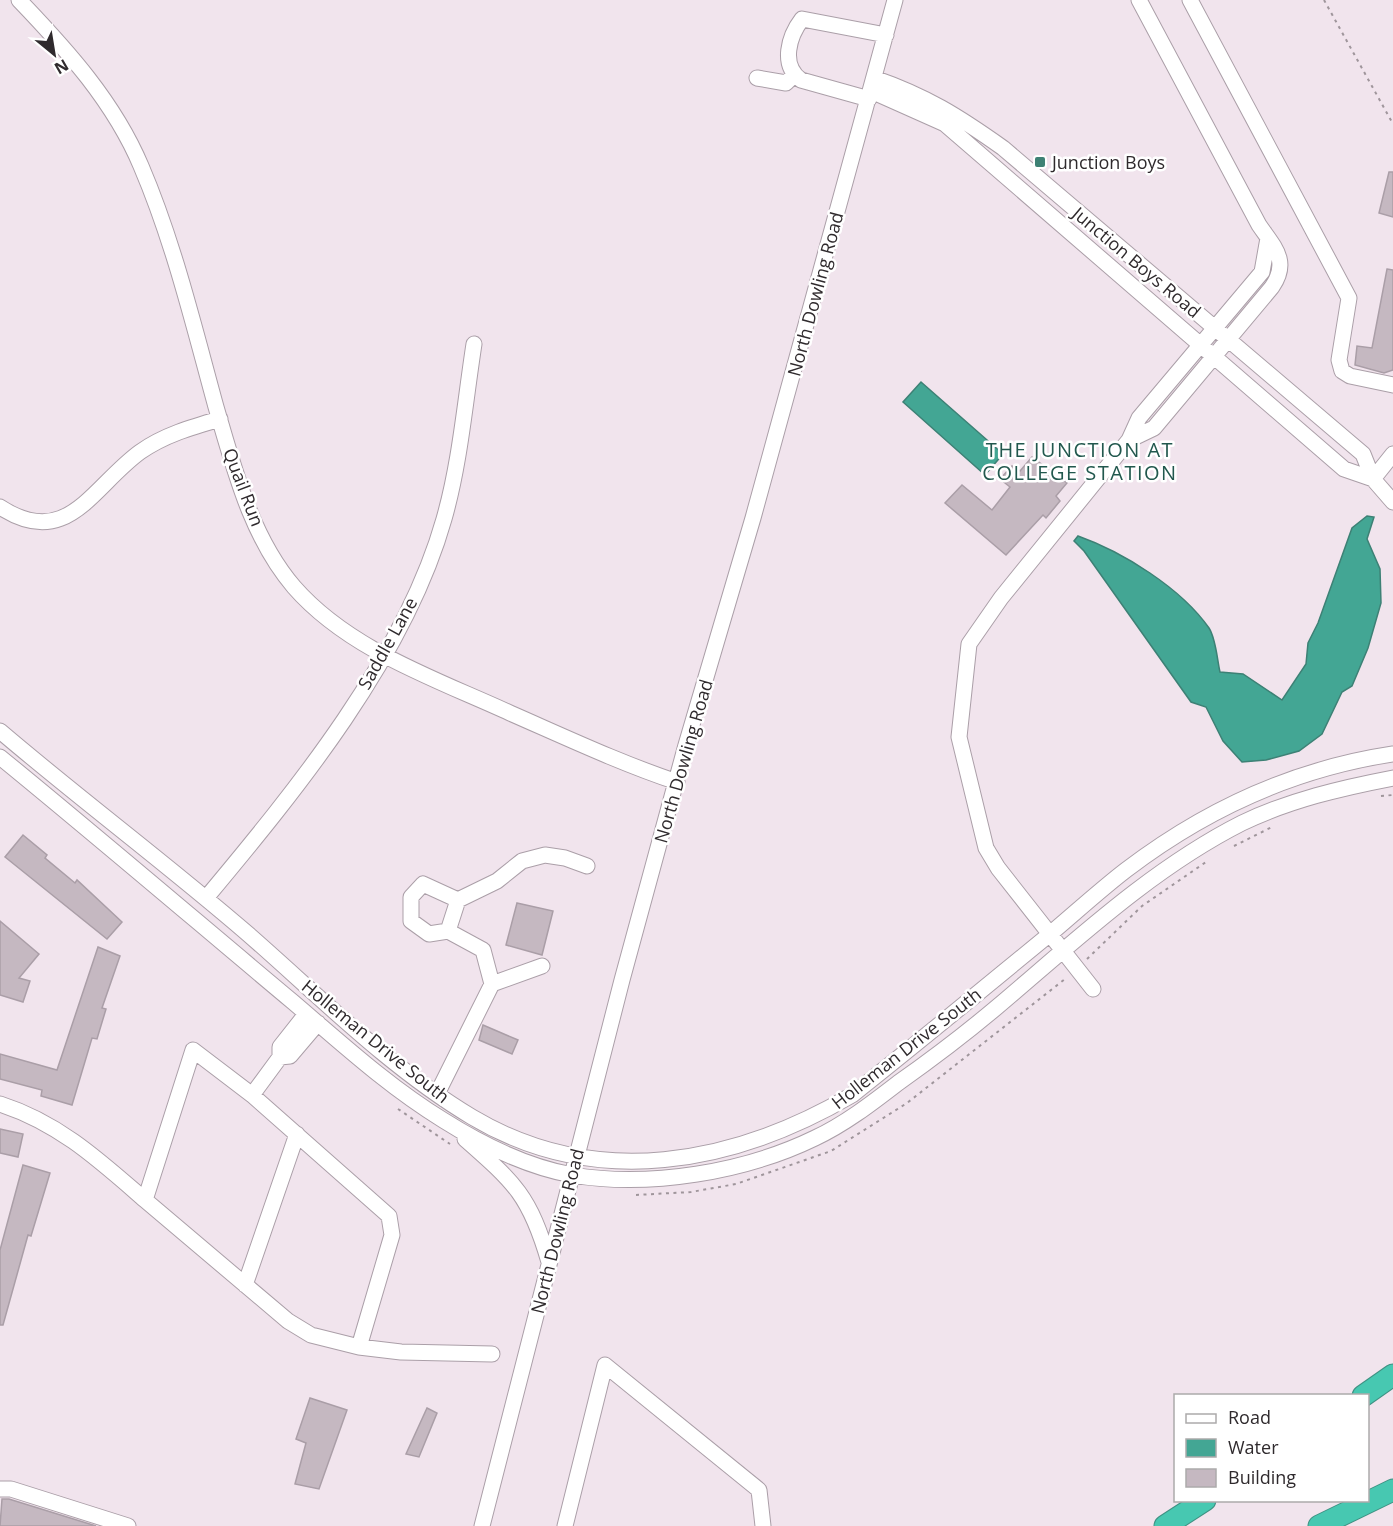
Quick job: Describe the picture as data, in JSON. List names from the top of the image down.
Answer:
{
  "streets": {
    "street": [
      "Junction Boys Road",
      "North Dowling Road",
      "Quail Run",
      "Saddle Lane",
      "Holleman Drive South"
    ]
  },
  "crossings": [
    ["Junction Boys Road", "North Dowling Road"],
    ["North Dowling Road", "Quail Run"],
    ["North Dowling Road", "Holleman Drive South"],
    ["Quail Run", "Saddle Lane"],
    ["Saddle Lane", "Holleman Drive South"]
  ],
  "districts": ["THE JUNCTION AT COLLEGE STATION"],
  "places": {
    "transit": ["Junction Boys"]
  },
  "legend": ["Road", "Water", "Building"],
  "north": "bottom right"
}
